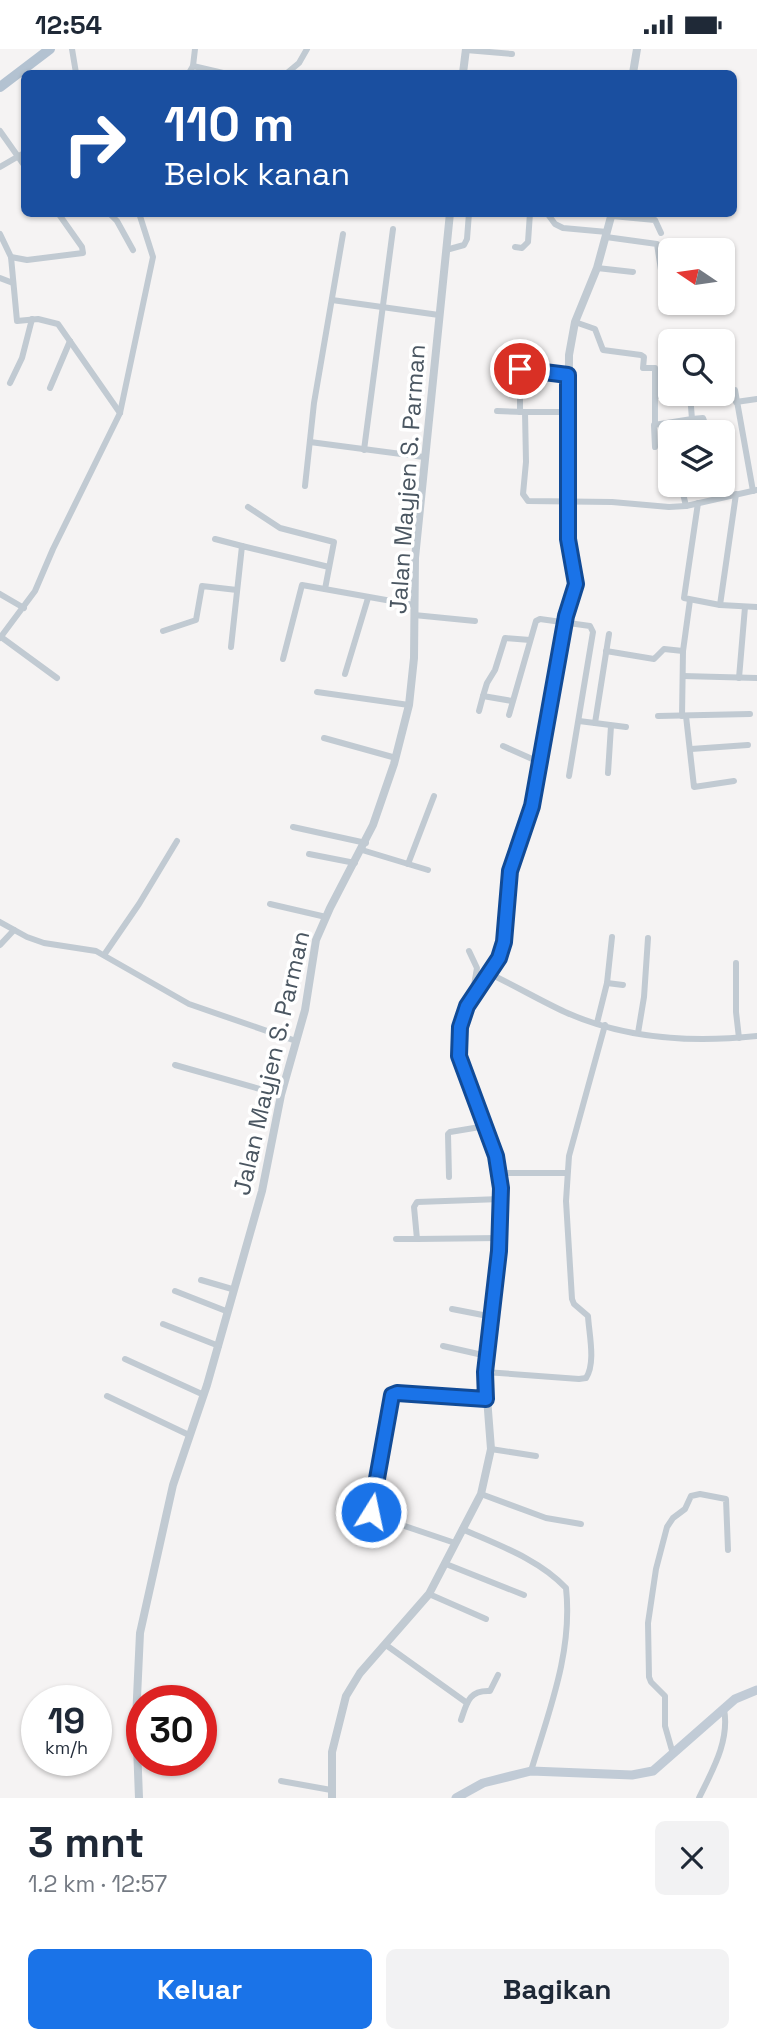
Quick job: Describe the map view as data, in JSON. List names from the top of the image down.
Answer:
{
  "streets": {
    "street": ["Jalan Mayjen S. Parman"]
  },
  "north": "left",
  "page": {
    "status": "12:54",
    "turn": ["110 m", "Belok kanan"],
    "speed": "19 km/h",
    "limit": "30",
    "heading": ["3 mnt", "1.2 km · 12:57"],
    "buttons": ["Keluar", "Bagikan"]
  }
}
